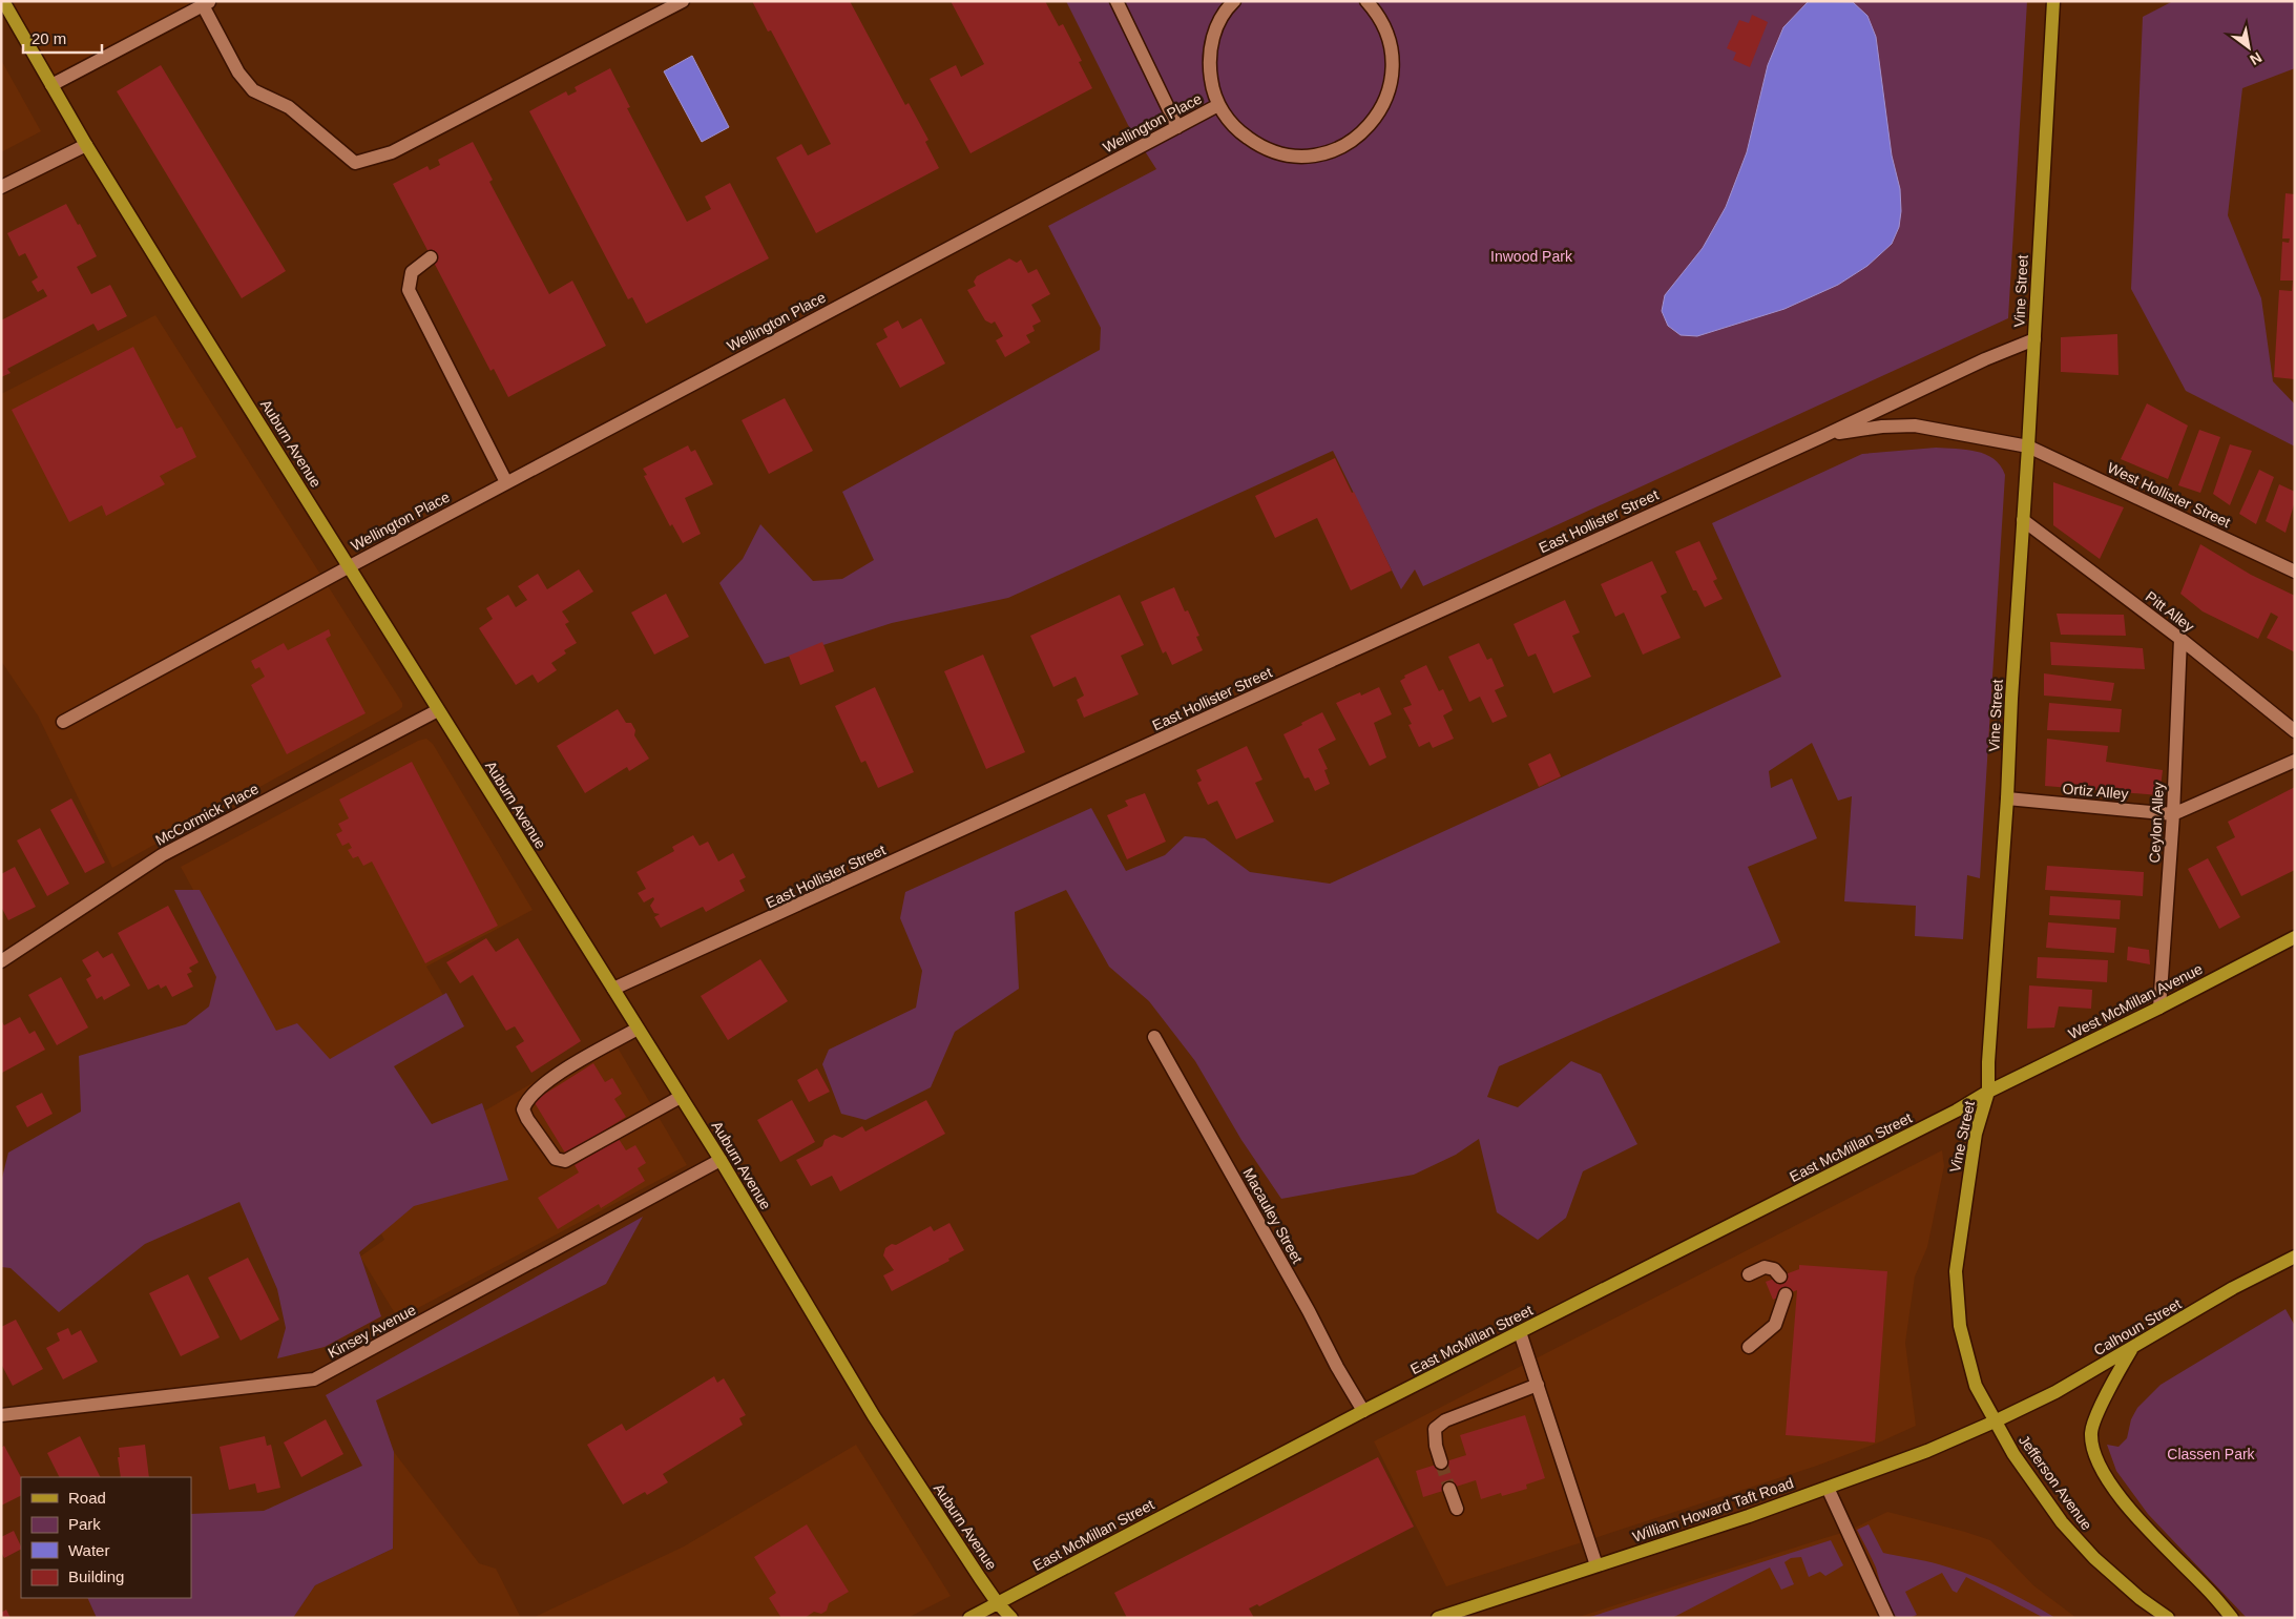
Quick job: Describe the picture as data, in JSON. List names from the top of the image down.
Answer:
{
  "streets": {
    "main road": [
      "Vine Street",
      "Auburn Avenue",
      "West McMillan Avenue",
      "East McMillan Street",
      "Calhoun Street",
      "Jefferson Avenue",
      "William Howard Taft Road"
    ],
    "street": [
      "Wellington Place",
      "West Hollister Street",
      "East Hollister Street",
      "Pitt Alley",
      "Ortiz Alley",
      "McCormick Place",
      "Ceylon Alley",
      "Macauley Street",
      "Kinsey Avenue"
    ]
  },
  "crossings": [
    ["Wellington Place", "Auburn Avenue"],
    ["Vine Street", "West Hollister Street"],
    ["Vine Street", "East Hollister Street"],
    ["Vine Street", "Pitt Alley"],
    ["Vine Street", "Ortiz Alley"],
    ["Vine Street", "West McMillan Avenue"],
    ["Vine Street", "East McMillan Street"],
    ["Vine Street", "Calhoun Street"],
    ["Vine Street", "Jefferson Avenue"],
    ["Vine Street", "William Howard Taft Road"],
    ["Auburn Avenue", "East Hollister Street"],
    ["Auburn Avenue", "McCormick Place"],
    ["Auburn Avenue", "East McMillan Street"],
    ["Auburn Avenue", "Kinsey Avenue"],
    ["West Hollister Street", "East Hollister Street"],
    ["Pitt Alley", "Ceylon Alley"],
    ["Ortiz Alley", "Ceylon Alley"],
    ["Ceylon Alley", "West McMillan Avenue"],
    ["West McMillan Avenue", "East McMillan Street"],
    ["East McMillan Street", "Macauley Street"],
    ["Calhoun Street", "Jefferson Avenue"],
    ["Calhoun Street", "William Howard Taft Road"],
    ["Jefferson Avenue", "William Howard Taft Road"]
  ],
  "parks": ["Inwood Park", "Classen Park"],
  "legend": [
    "Road",
    "Park",
    "Water",
    "Building"
  ],
  "scale_bar": "20 m",
  "north": "bottom right"
}
